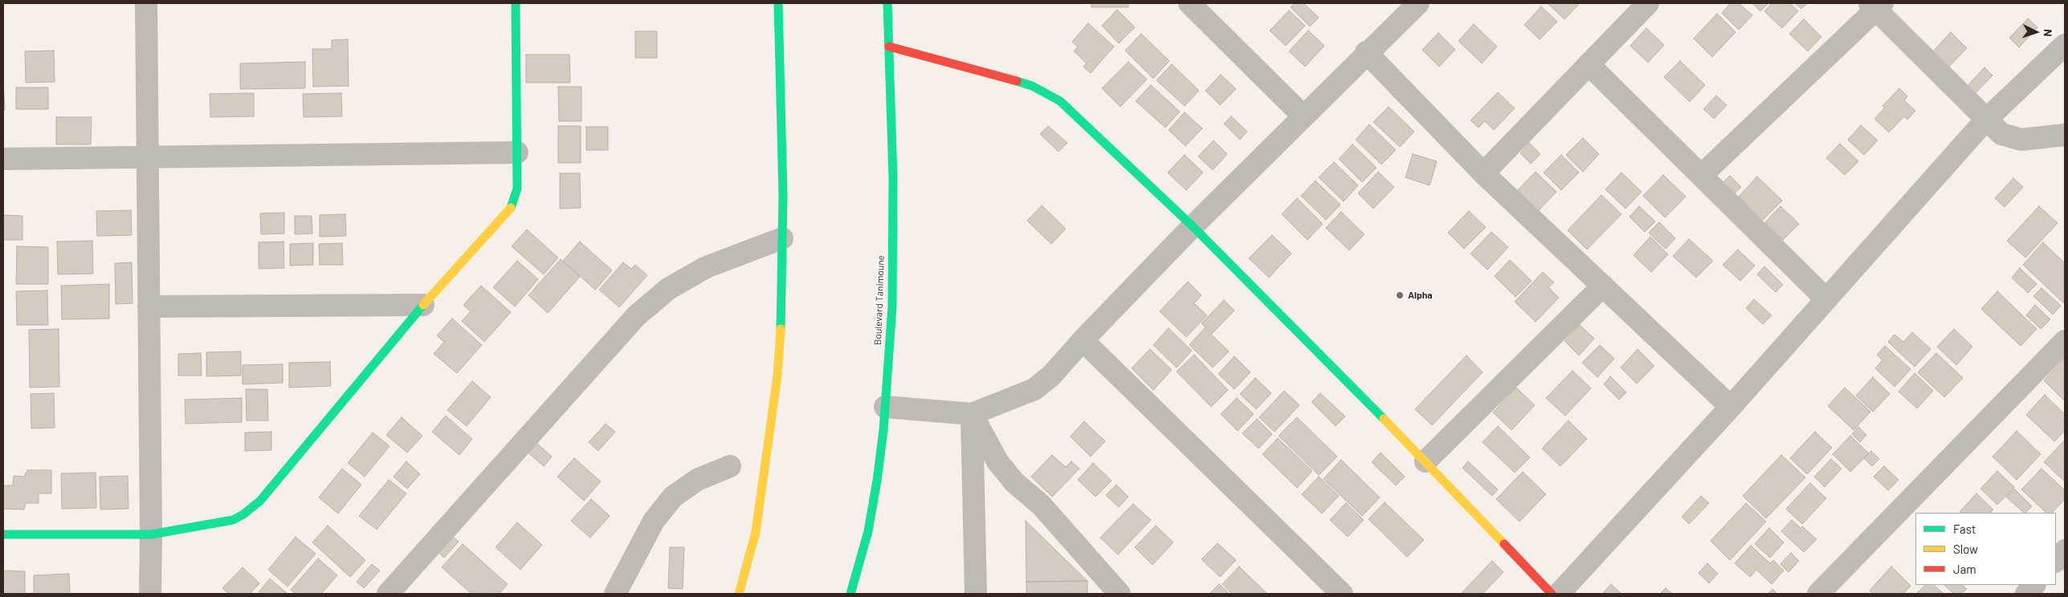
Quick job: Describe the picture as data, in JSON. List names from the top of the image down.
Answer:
{
  "streets": {
    "street": ["Boulevard Tanimoune"]
  },
  "places": ["Alpha"],
  "legend": ["Fast", "Slow", "Jam"],
  "north": "right"
}
